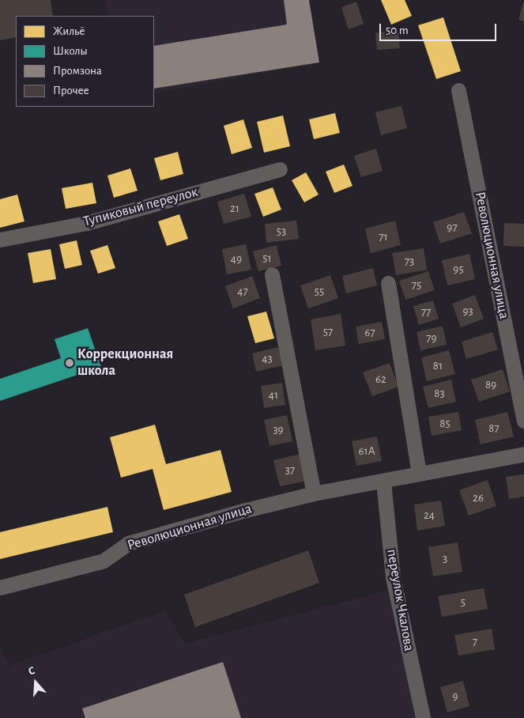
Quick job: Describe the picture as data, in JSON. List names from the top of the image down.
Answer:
{
  "streets": {
    "street": ["Тупиковый переулок", "Революционная улица", "переулок Чкалова"]
  },
  "crossings": [
    ["Революционная улица", "переулок Чкалова"]
  ],
  "places": ["Коррекционная школа"],
  "house_numbers": [
    "21",
    "97",
    "53",
    "71",
    "51",
    "49",
    "73",
    "95",
    "75",
    "47",
    "55",
    "93",
    "77",
    "57",
    "67",
    "79",
    "43",
    "81",
    "62",
    "89",
    "83",
    "41",
    "85",
    "87",
    "39",
    "61А",
    "37",
    "26",
    "24",
    "3",
    "5",
    "7",
    "9"
  ],
  "legend": [
    "Жильё",
    "Школы",
    "Промзона",
    "Прочее"
  ],
  "scale_bar": "50 m",
  "north": "top"
}
